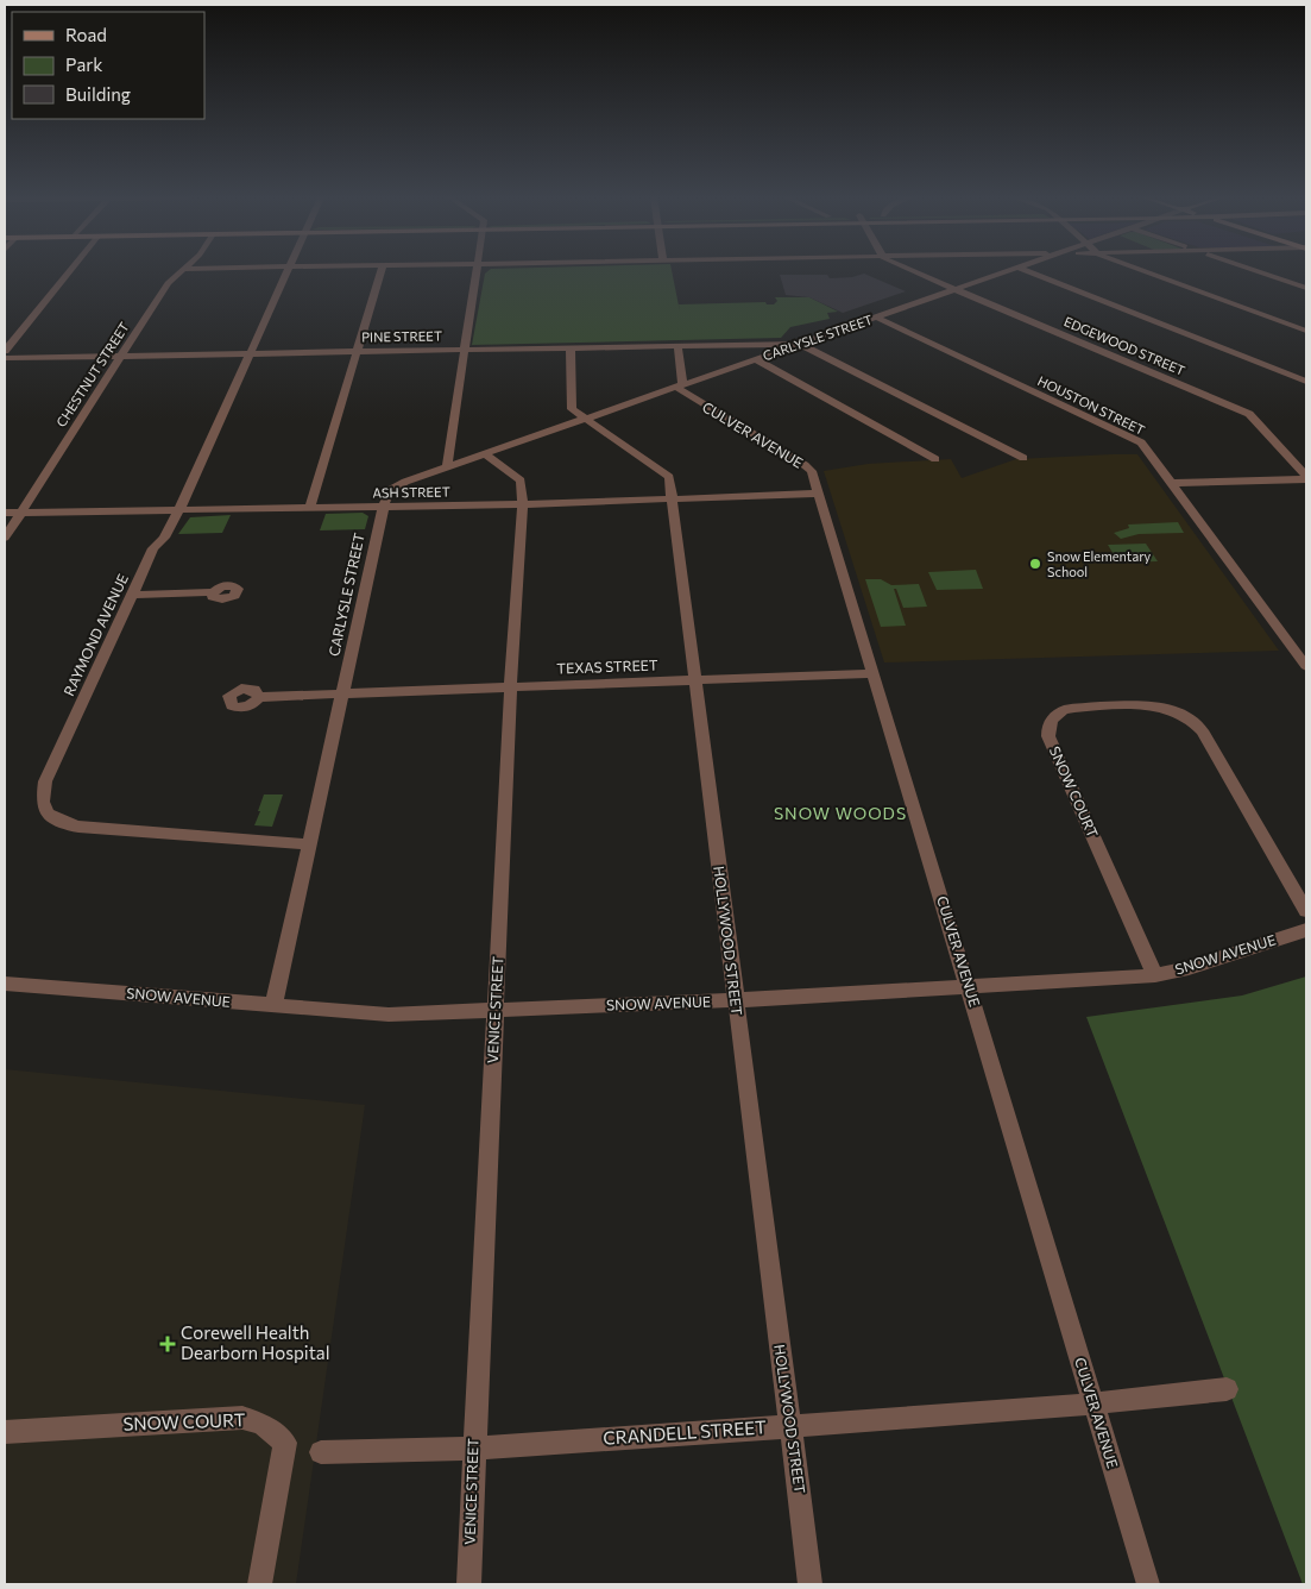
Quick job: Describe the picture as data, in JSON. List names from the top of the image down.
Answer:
{
  "streets": {
    "street": [
      "PINE STREET",
      "CARLYSLE STREET",
      "EDGEWOOD STREET",
      "CHESTNUT STREET",
      "HOUSTON STREET",
      "CULVER AVENUE",
      "ASH STREET",
      "RAYMOND AVENUE",
      "TEXAS STREET",
      "SNOW COURT",
      "HOLLYWOOD STREET",
      "SNOW AVENUE",
      "VENICE STREET",
      "CRANDELL STREET"
    ]
  },
  "crossings": [
    ["PINE STREET", "CARLYSLE STREET"],
    ["PINE STREET", "CHESTNUT STREET"],
    ["PINE STREET", "RAYMOND AVENUE"],
    ["PINE STREET", "HOLLYWOOD STREET"],
    ["CARLYSLE STREET", "EDGEWOOD STREET"],
    ["CARLYSLE STREET", "HOUSTON STREET"],
    ["CARLYSLE STREET", "CULVER AVENUE"],
    ["CARLYSLE STREET", "ASH STREET"],
    ["CARLYSLE STREET", "RAYMOND AVENUE"],
    ["CARLYSLE STREET", "TEXAS STREET"],
    ["CARLYSLE STREET", "HOLLYWOOD STREET"],
    ["CARLYSLE STREET", "SNOW AVENUE"],
    ["CARLYSLE STREET", "VENICE STREET"],
    ["CHESTNUT STREET", "ASH STREET"],
    ["CULVER AVENUE", "ASH STREET"],
    ["CULVER AVENUE", "TEXAS STREET"],
    ["CULVER AVENUE", "SNOW AVENUE"],
    ["CULVER AVENUE", "CRANDELL STREET"],
    ["ASH STREET", "RAYMOND AVENUE"],
    ["ASH STREET", "HOLLYWOOD STREET"],
    ["ASH STREET", "VENICE STREET"],
    ["TEXAS STREET", "HOLLYWOOD STREET"],
    ["TEXAS STREET", "VENICE STREET"],
    ["SNOW COURT", "SNOW AVENUE"],
    ["HOLLYWOOD STREET", "SNOW AVENUE"],
    ["HOLLYWOOD STREET", "CRANDELL STREET"],
    ["SNOW AVENUE", "VENICE STREET"],
    ["VENICE STREET", "CRANDELL STREET"]
  ],
  "districts": ["SNOW WOODS"],
  "places": {
    "other": ["Snow Elementary School"],
    "health": ["Corewell Health Dearborn Hospital"]
  },
  "legend": ["Road", "Park", "Building"]
}
